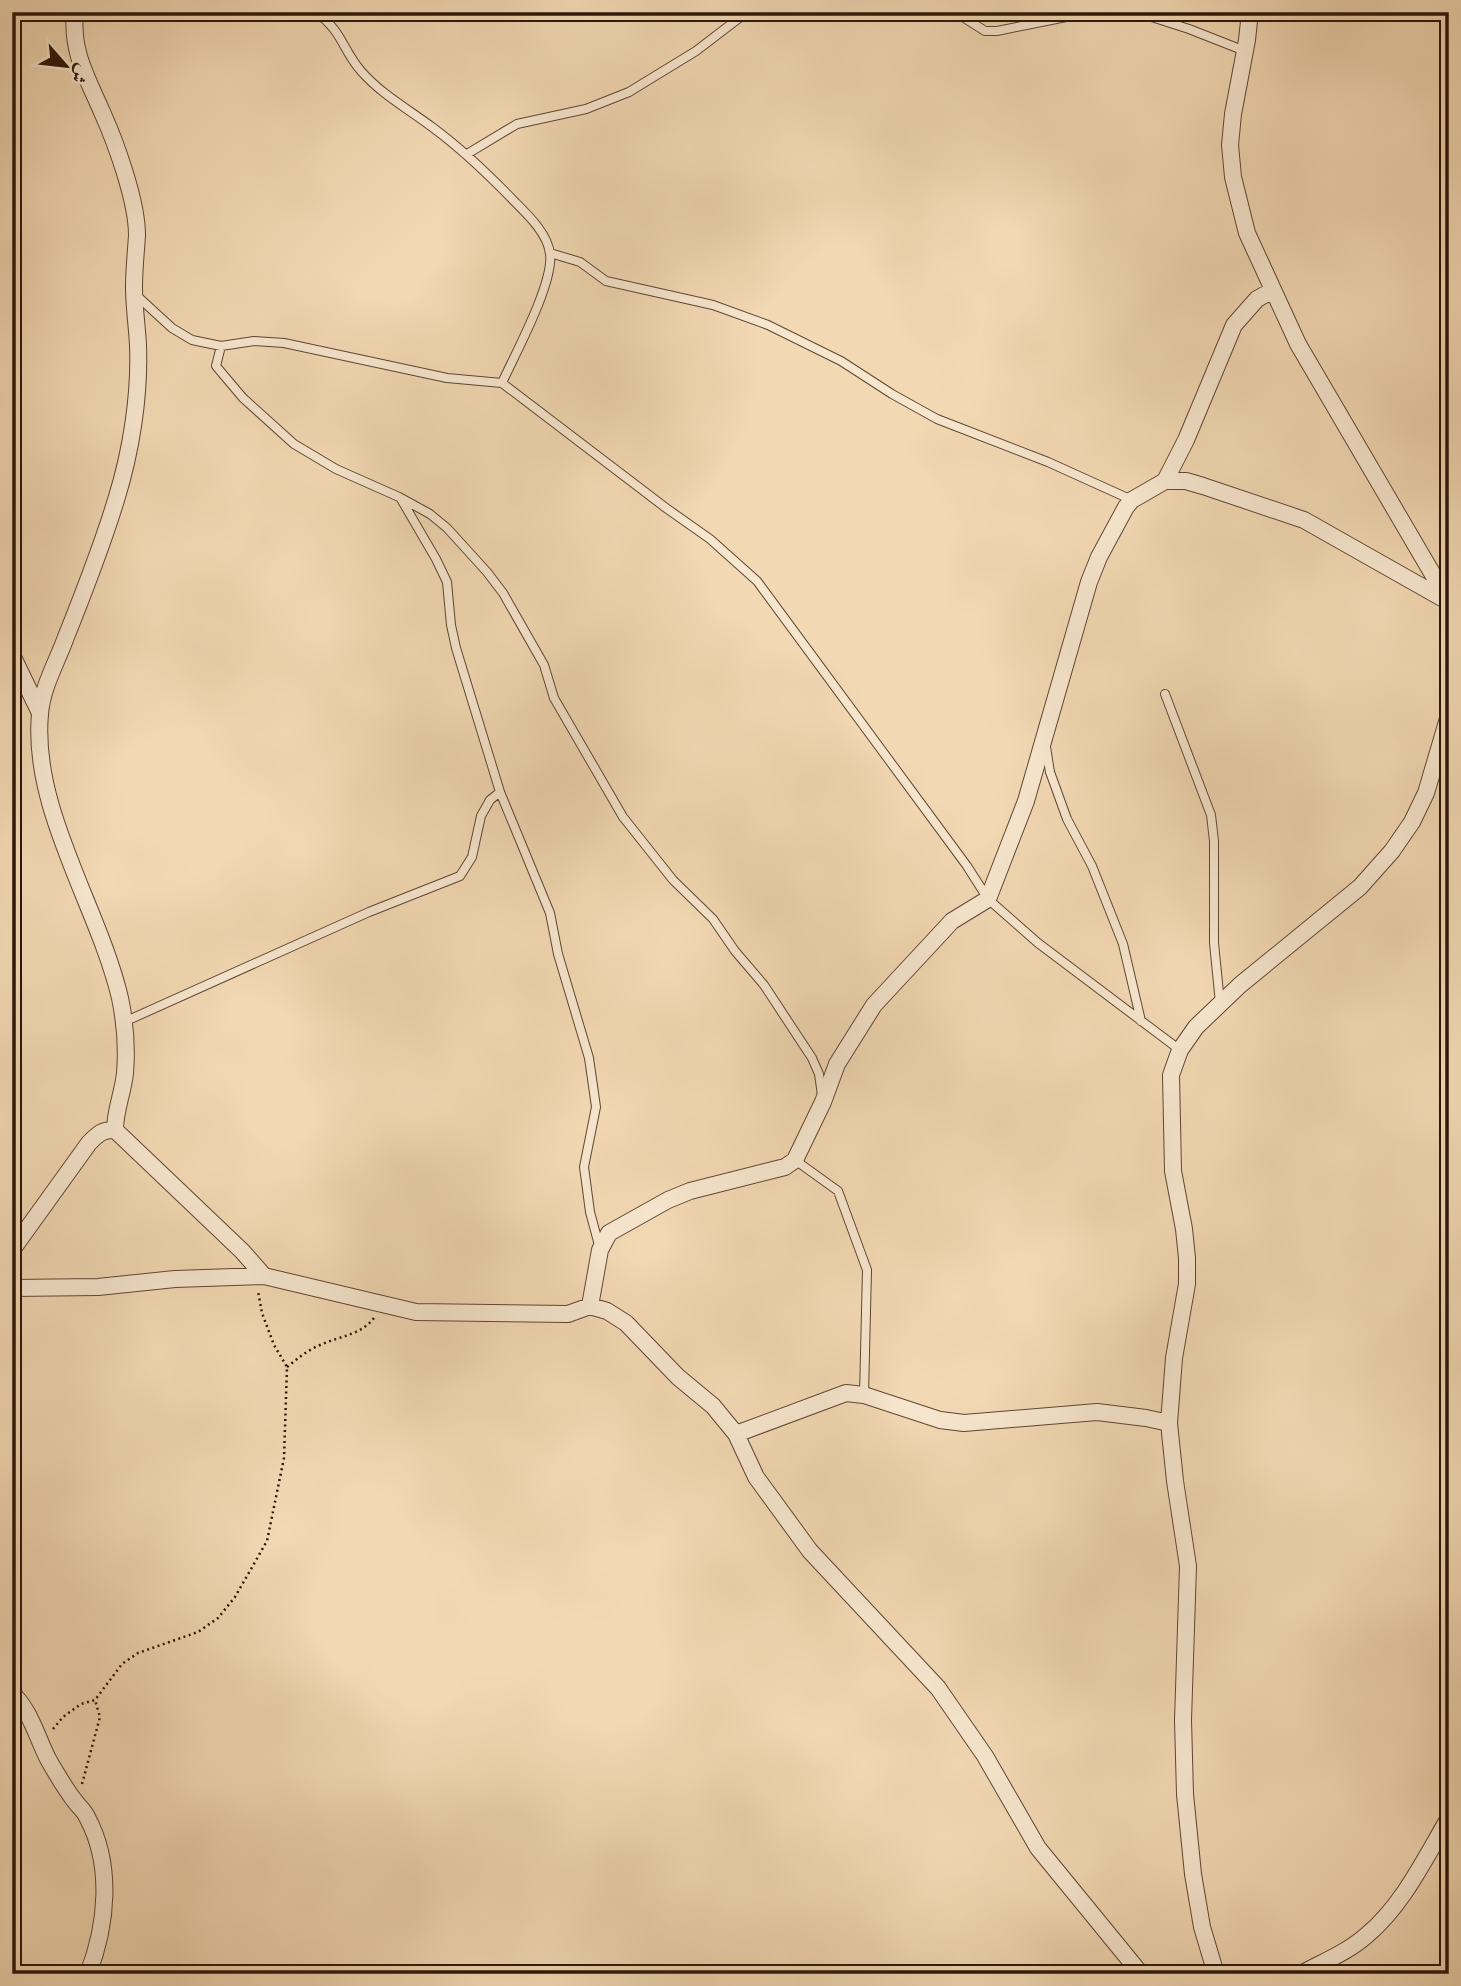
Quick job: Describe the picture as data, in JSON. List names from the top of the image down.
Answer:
{
  "north": "bottom right"
}
